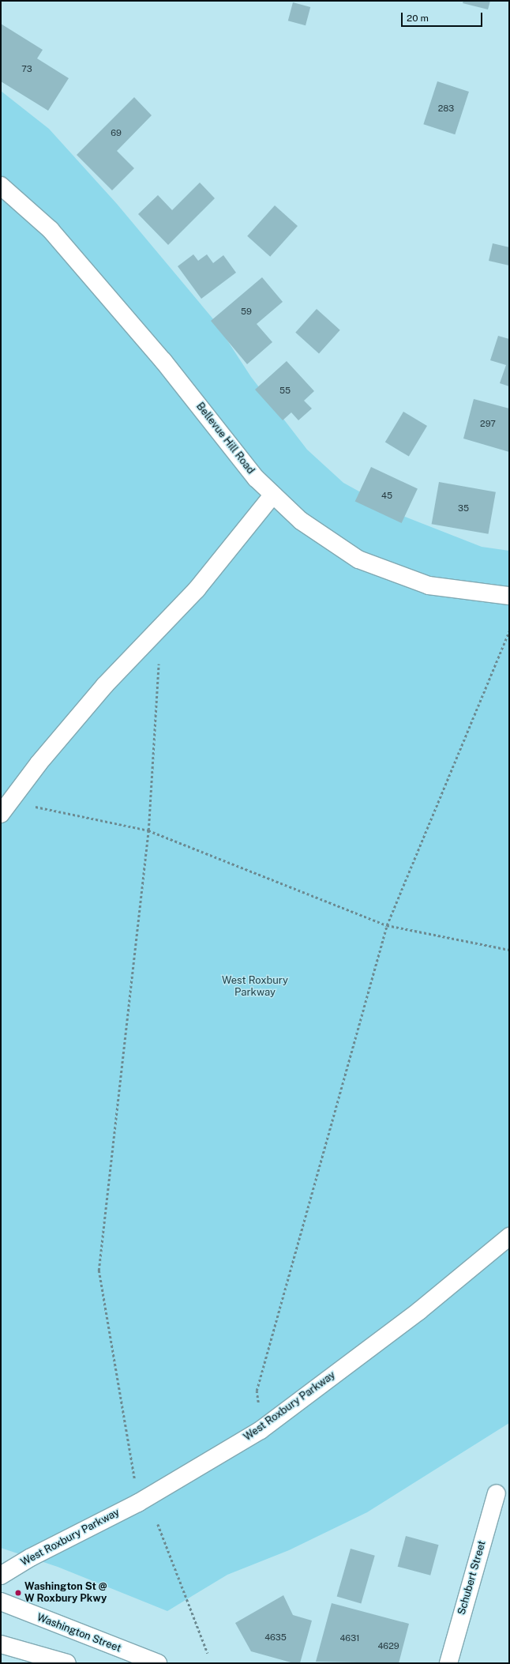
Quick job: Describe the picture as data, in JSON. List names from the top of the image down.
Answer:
{
  "streets": {
    "main road": [
      "Bellevue Hill Road",
      "West Roxbury Parkway",
      "Schubert Street",
      "Washington Street"
    ]
  },
  "parks": ["West Roxbury Parkway"],
  "places": ["Washington St @ W Roxbury Pkwy"],
  "house_numbers": [
    "73",
    "283",
    "69",
    "59",
    "55",
    "297",
    "45",
    "35",
    "4635",
    "4631",
    "4629"
  ],
  "scale_bar": "20 m"
}
